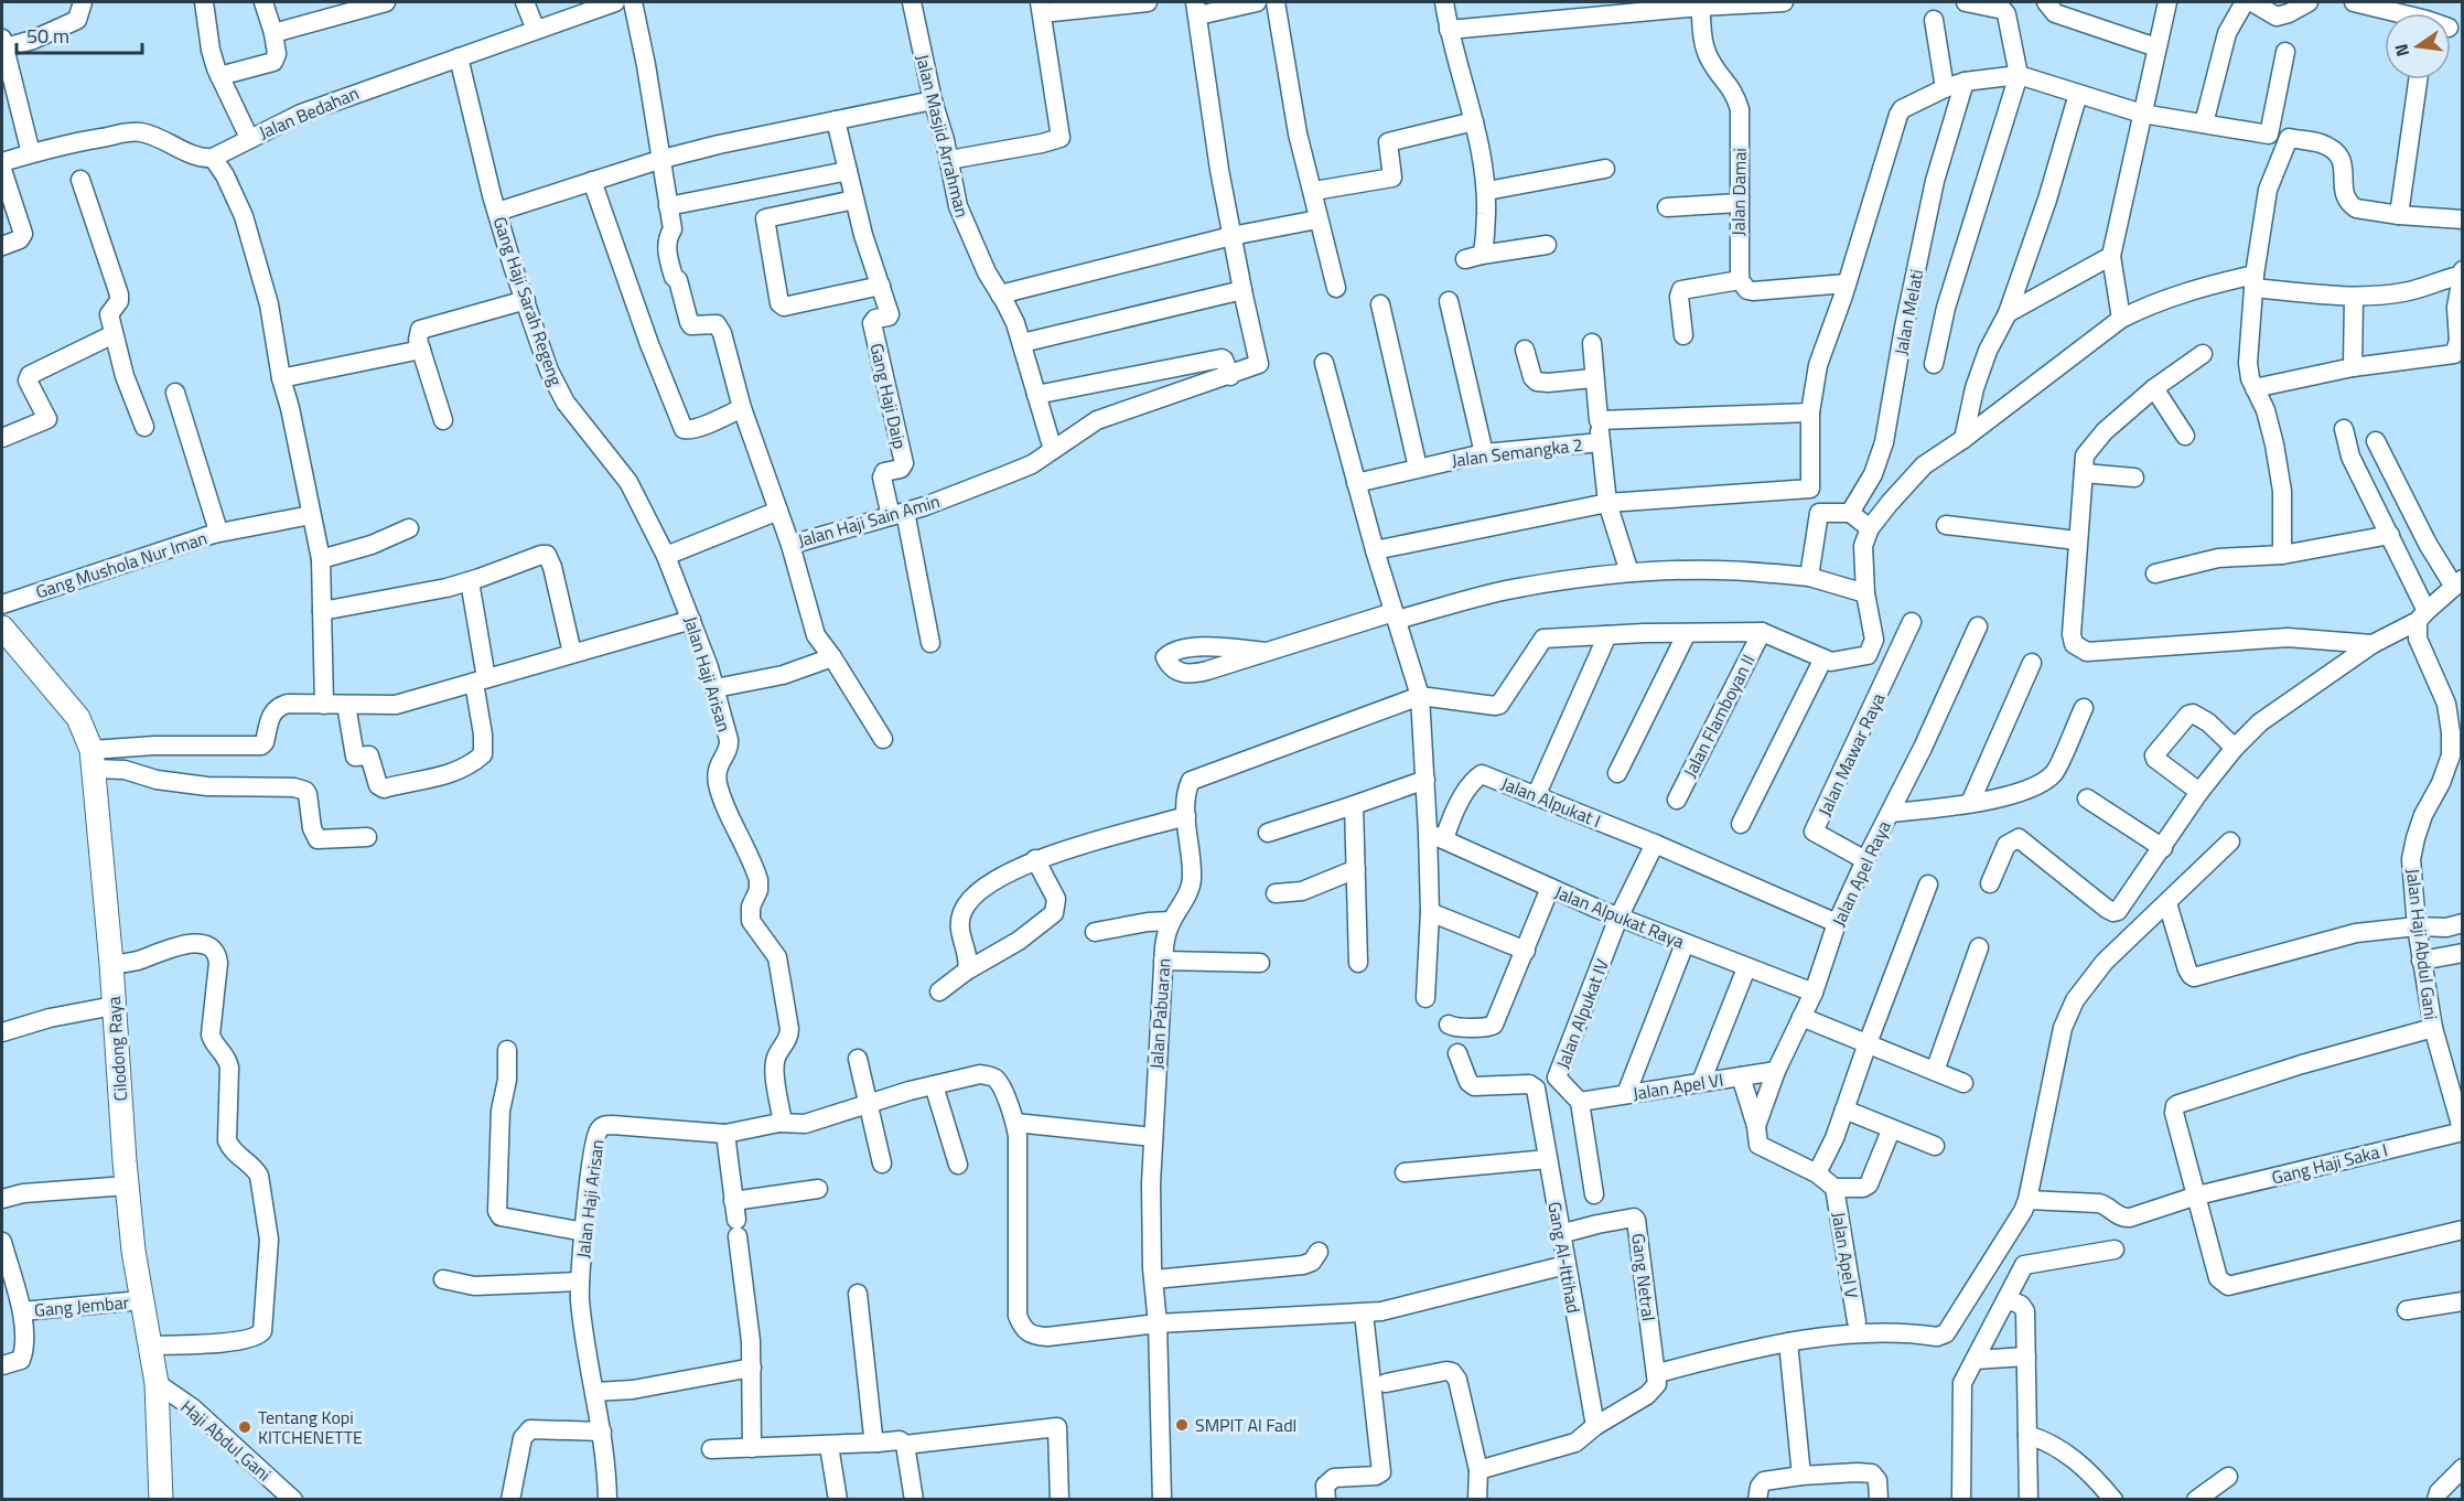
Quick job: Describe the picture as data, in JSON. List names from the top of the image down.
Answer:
{
  "streets": {
    "street": [
      "Jalan Bedahan",
      "Jalan Masjid Arrahman",
      "Jalan Damai",
      "Gang Haji Sarah Regeng",
      "Jalan Melati",
      "Gang Haji Daip",
      "Jalan Semangka 2",
      "Jalan Haji Sain Amin",
      "Gang Mushola Nur Iman",
      "Jalan Haji Arisan",
      "Jalan Flamboyan II",
      "Jalan Mawar Raya",
      "Jalan Alpukat I",
      "Jalan Apel Raya",
      "Jalan Alpukat Raya",
      "Jalan Haji Abdul Gani",
      "Jalan Pabuaran",
      "Jalan Alpukat IV",
      "Cilodong Raya",
      "Jalan Apel VI",
      "Gang Haji Saka I",
      "Jalan Apel V",
      "Gang Al-Ittihad",
      "Gang Netral",
      "Gang Jembar",
      "Haji Abdul Gani"
    ]
  },
  "crossings": [
    ["Jalan Bedahan", "Gang Haji Sarah Regeng"],
    ["Jalan Masjid Arrahman", "Jalan Haji Sain Amin"],
    ["Gang Haji Sarah Regeng", "Jalan Haji Sain Amin"],
    ["Gang Haji Sarah Regeng", "Jalan Haji Arisan"],
    ["Gang Haji Daip", "Jalan Haji Sain Amin"],
    ["Jalan Haji Sain Amin", "Jalan Haji Arisan"],
    ["Jalan Mawar Raya", "Jalan Apel Raya"],
    ["Jalan Alpukat I", "Jalan Apel Raya"],
    ["Jalan Alpukat I", "Jalan Alpukat Raya"],
    ["Jalan Apel Raya", "Jalan Alpukat Raya"],
    ["Jalan Apel Raya", "Jalan Apel VI"],
    ["Jalan Alpukat Raya", "Jalan Alpukat IV"],
    ["Jalan Haji Abdul Gani", "Gang Haji Saka I"],
    ["Jalan Alpukat IV", "Jalan Apel VI"],
    ["Cilodong Raya", "Gang Jembar"],
    ["Cilodong Raya", "Haji Abdul Gani"],
    ["Gang Al-Ittihad", "Gang Netral"]
  ],
  "places": ["SMPIT Al Fadl", "Tentang Kopi KITCHENETTE"],
  "scale_bar": "50 m",
  "north": "left"
}
